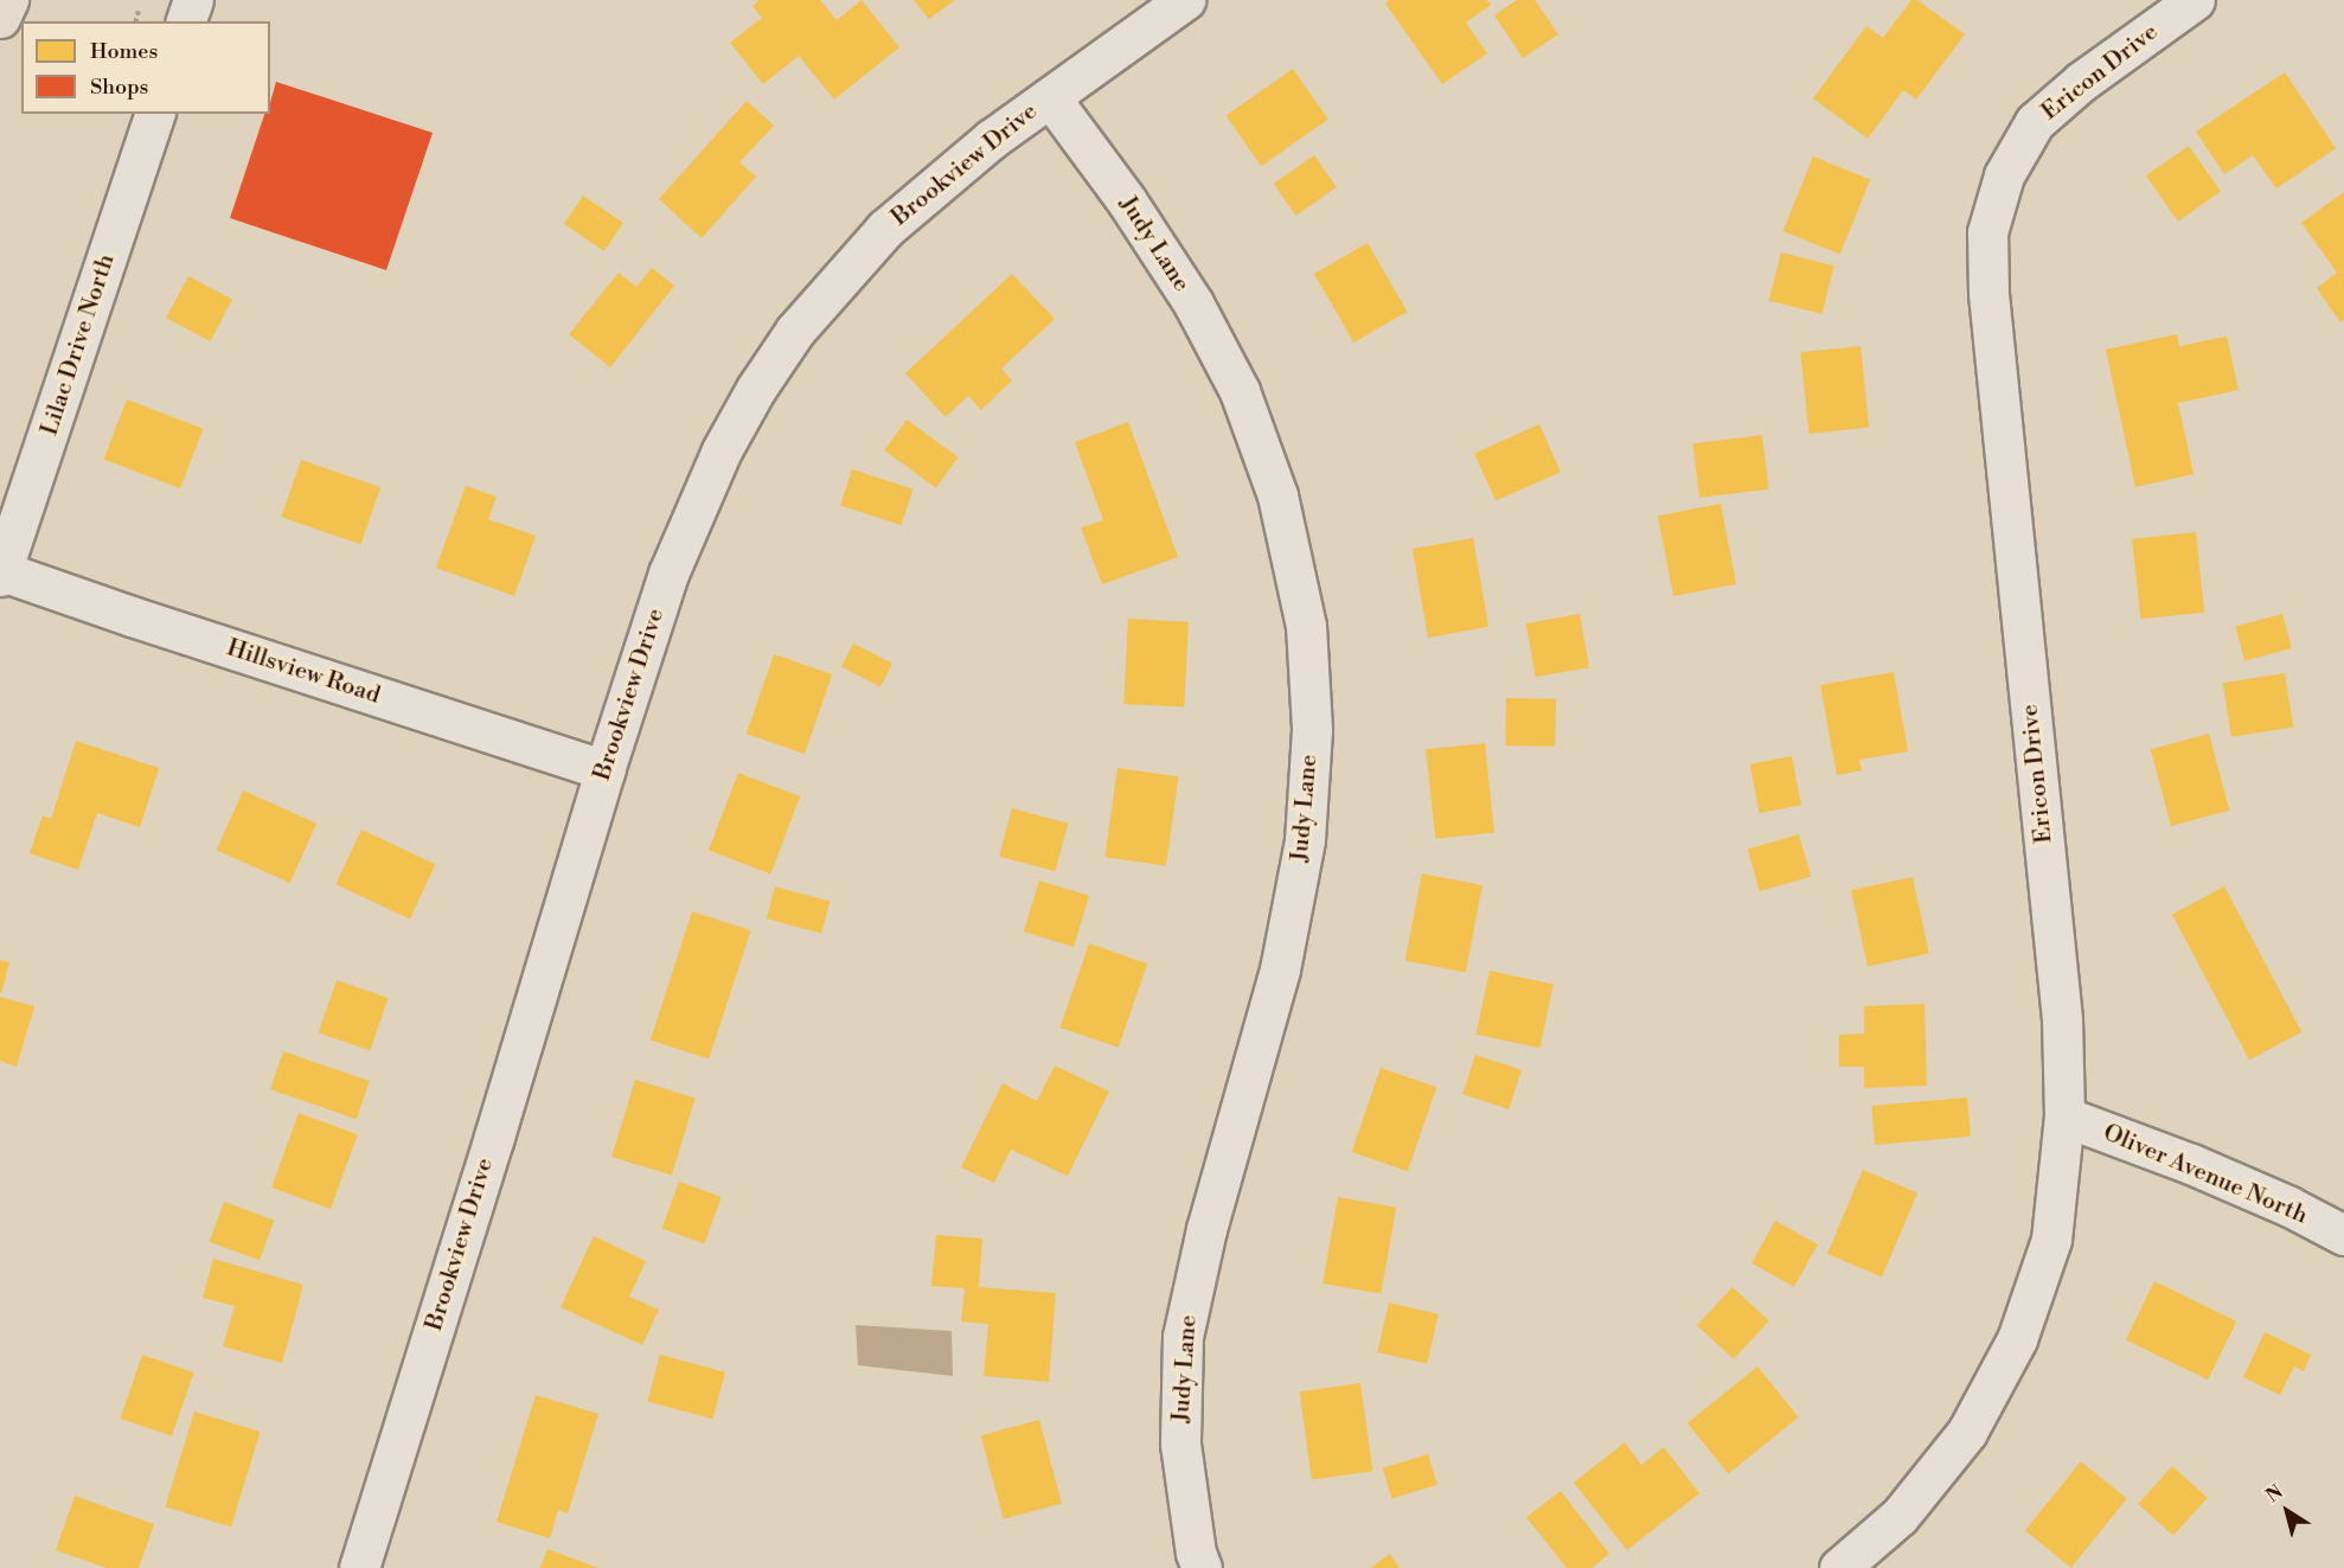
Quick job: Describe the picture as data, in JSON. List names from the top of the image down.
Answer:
{
  "streets": {
    "street": [
      "Ericon Drive",
      "Brookview Drive",
      "Judy Lane",
      "Lilac Drive North",
      "Hillsview Road",
      "Oliver Avenue North"
    ]
  },
  "crossings": [
    ["Ericon Drive", "Oliver Avenue North"],
    ["Brookview Drive", "Judy Lane"],
    ["Brookview Drive", "Hillsview Road"],
    ["Lilac Drive North", "Hillsview Road"]
  ],
  "legend": ["Homes", "Shops"],
  "north": "top left"
}
